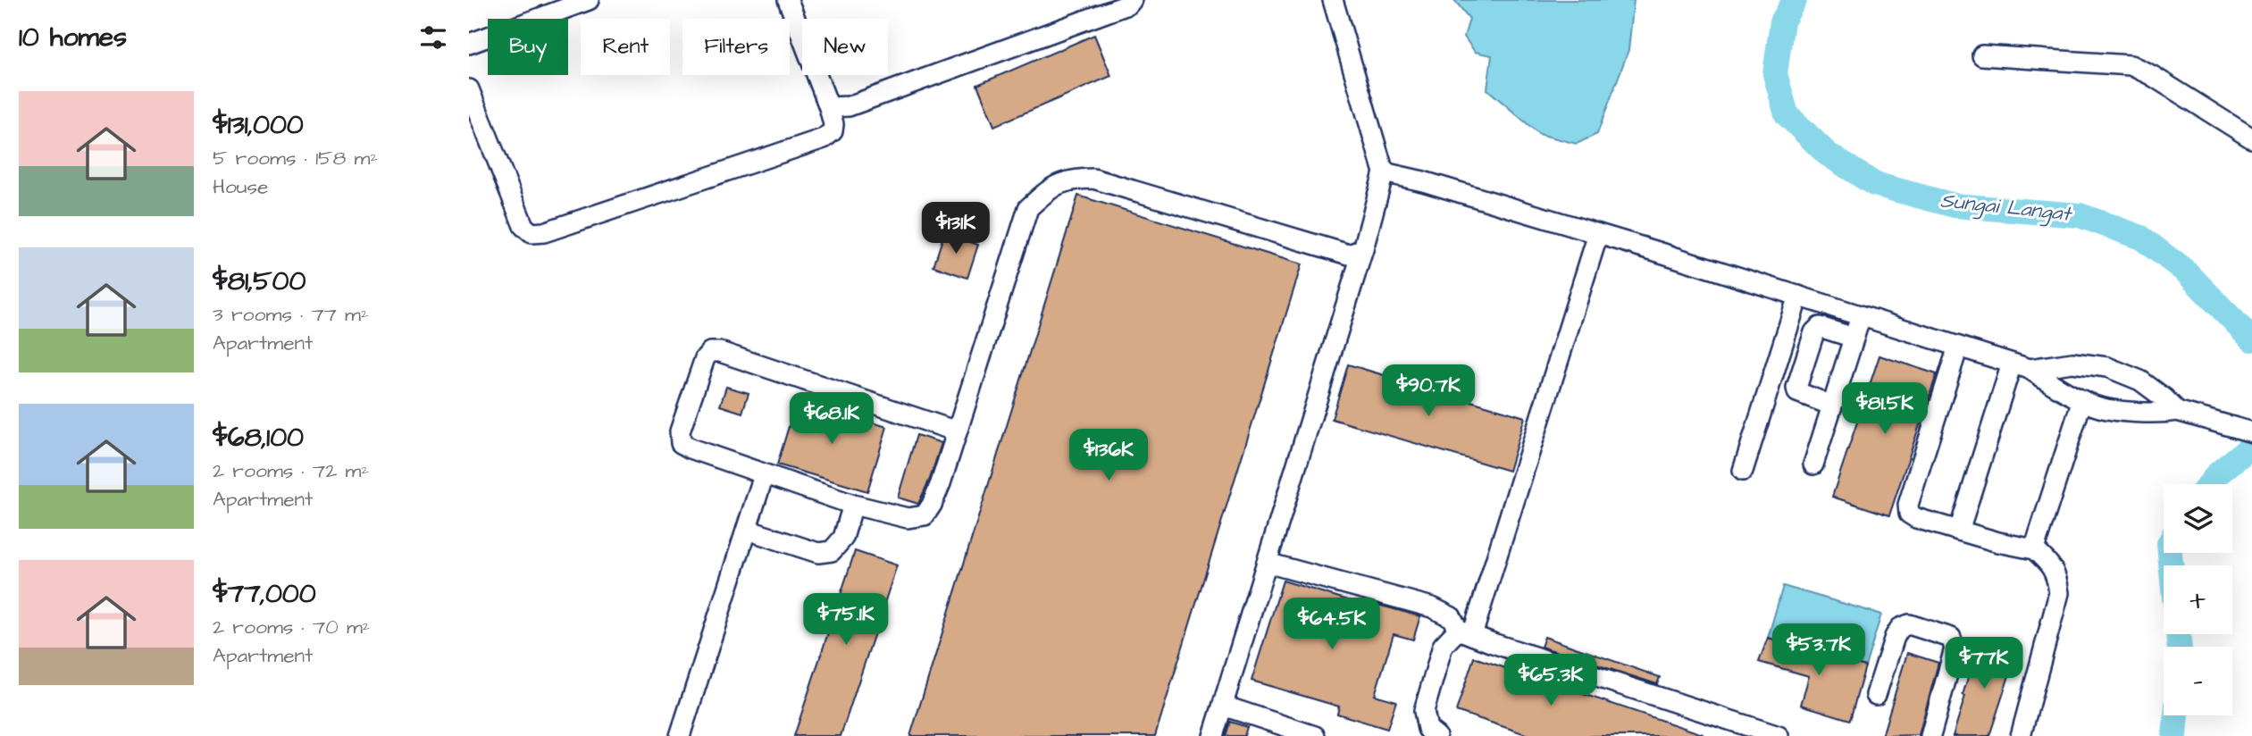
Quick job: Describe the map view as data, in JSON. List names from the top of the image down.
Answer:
{
  "water": ["Sungai Langat"],
  "page": {
    "heading": "10 homes",
    "chip": [
      "Buy",
      "Rent",
      "Filters",
      "New"
    ],
    "list": [
      {
        "name": "$131,000",
        "note": "5 rooms · 158 m² · House"
      },
      {
        "name": "$81,500",
        "note": "3 rooms · 77 m² · Apartment"
      },
      {
        "name": "$68,100",
        "note": "2 rooms · 72 m² · Apartment"
      },
      {
        "name": "$77,000",
        "note": "2 rooms · 70 m² · Apartment"
      }
    ],
    "price": [
      "$131K",
      "$90.7K",
      "$81.5K",
      "$68.1K",
      "$136K",
      "$75.1K",
      "$64.5K",
      "$53.7K",
      "$77K",
      "$65.3K"
    ],
    "map_buttons": ["+", "−"]
  }
}
